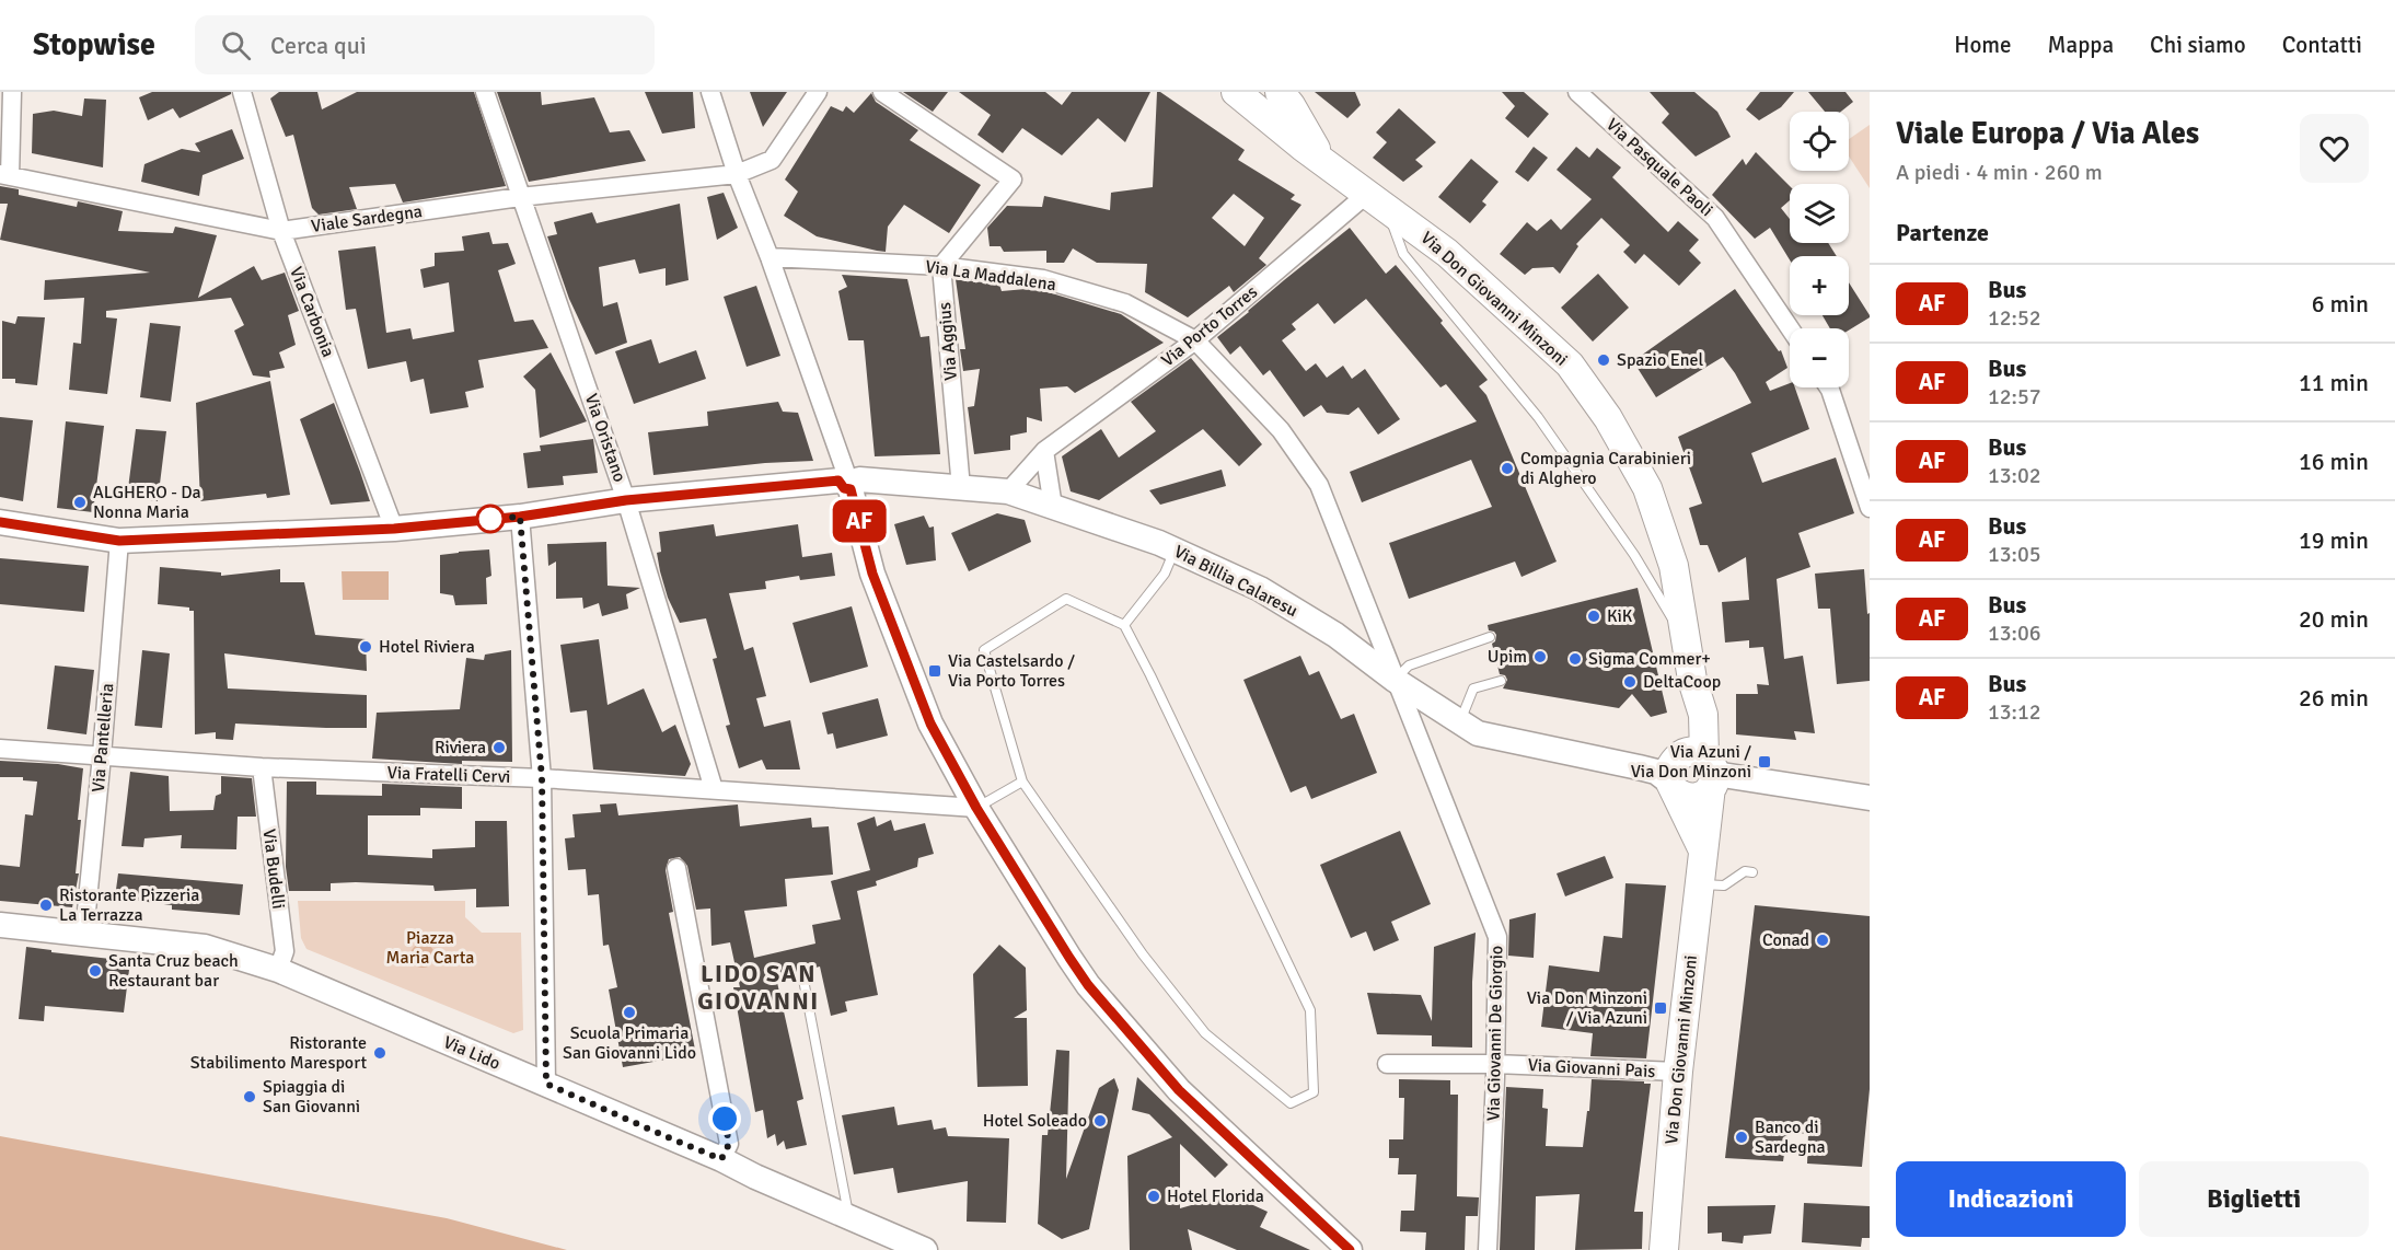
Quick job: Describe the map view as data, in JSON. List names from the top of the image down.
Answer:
{
  "streets": {
    "main road": ["Via Don Giovanni Minzoni"],
    "street": [
      "Via Pasquale Paoli",
      "Viale Sardegna",
      "Via La Maddalena",
      "Via Carbonia",
      "Via Porto Torres",
      "Via Aggius",
      "Via Oristano",
      "Via Billia Calaresu",
      "Via Pantelleria",
      "Via Fratelli Cervi",
      "Via Budelli",
      "Via Giovanni De Giorgio",
      "Via Lido",
      "Via Giovanni Pais"
    ]
  },
  "crossings": [
    ["Viale Sardegna", "Via Carbonia"],
    ["Viale Sardegna", "Via Oristano"],
    ["Via La Maddalena", "Via Porto Torres"],
    ["Via La Maddalena", "Via Aggius"],
    ["Via La Maddalena", "Via Billia Calaresu"],
    ["Via La Maddalena", "Via Giovanni De Giorgio"],
    ["Via Don Giovanni Minzoni", "Via Porto Torres"],
    ["Via Don Giovanni Minzoni", "Via Giovanni Pais"],
    ["Via Porto Torres", "Via Billia Calaresu"],
    ["Via Oristano", "Via Fratelli Cervi"],
    ["Via Billia Calaresu", "Via Giovanni De Giorgio"],
    ["Via Pantelleria", "Via Fratelli Cervi"],
    ["Via Pantelleria", "Via Lido"],
    ["Via Fratelli Cervi", "Via Budelli"],
    ["Via Budelli", "Via Lido"],
    ["Via Giovanni De Giorgio", "Via Giovanni Pais"]
  ],
  "districts": ["LIDO SAN GIOVANNI"],
  "parks": ["Piazza Maria Carta"],
  "places": {
    "other": [
      "Spazio Enel",
      "Compagnia Carabinieri di Alghero",
      "ALGHERO - Da Nonna Maria",
      "KiK",
      "Hotel Riviera",
      "Upim",
      "Sigma Commer+",
      "DeltaCoop",
      "Riviera",
      "Ristorante Pizzeria La Terrazza",
      "Conad",
      "Santa Cruz beach Restaurant bar",
      "Scuola Primaria San Giovanni Lido",
      "Ristorante Stabilimento Maresport",
      "Spiaggia di San Giovanni",
      "Hotel Soleado",
      "Banco di Sardegna",
      "Hotel Florida"
    ],
    "transit": ["Via Castelsardo / Via Porto Torres", "Via Azuni / Via Don Minzoni", "Via Don Minzoni / Via Azuni"]
  },
  "lines": ["bus line AF"],
  "page": {
    "header": "Stopwise",
    "search": "Cerca qui",
    "nav": [
      "Home",
      "Mappa",
      "Chi siamo",
      "Contatti"
    ],
    "on_map": "AF",
    "heading": [
      ["Viale Europa / Via Ales", "A piedi · 4 min · 260 m"],
      "Partenze"
    ],
    "map_buttons": ["+", "−"],
    "list": [
      {
        "mark": "AF",
        "name": "Bus",
        "note": "12:52",
        "value": "6 min"
      },
      {
        "mark": "AF",
        "name": "Bus",
        "note": "12:57",
        "value": "11 min"
      },
      {
        "mark": "AF",
        "name": "Bus",
        "note": "13:02",
        "value": "16 min"
      },
      {
        "mark": "AF",
        "name": "Bus",
        "note": "13:05",
        "value": "19 min"
      },
      {
        "mark": "AF",
        "name": "Bus",
        "note": "13:06",
        "value": "20 min"
      },
      {
        "mark": "AF",
        "name": "Bus",
        "note": "13:12",
        "value": "26 min"
      }
    ],
    "buttons": ["Indicazioni", "Biglietti"]
  }
}
